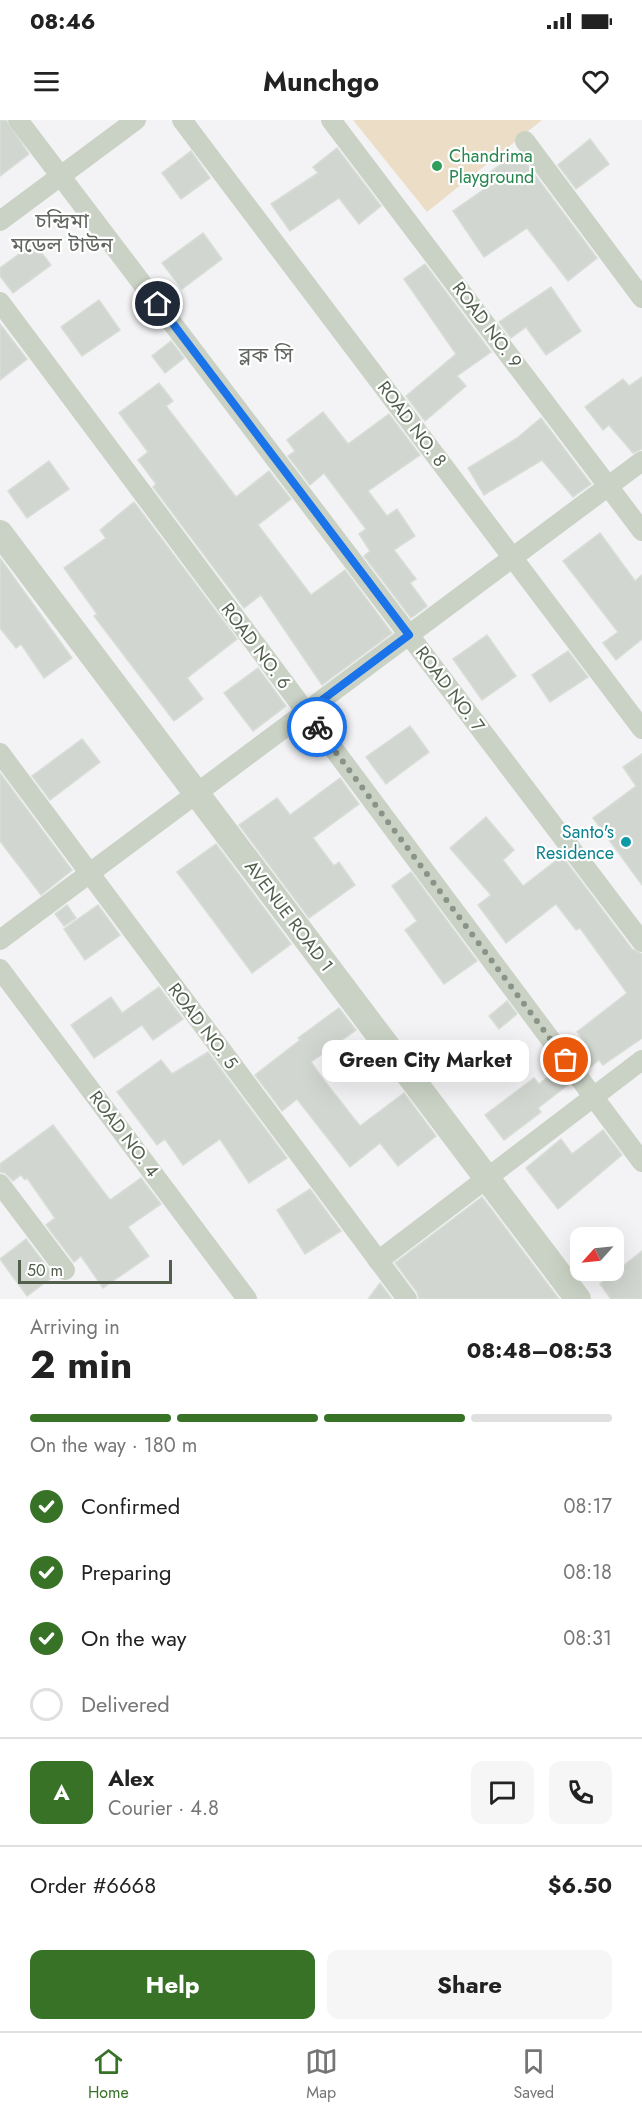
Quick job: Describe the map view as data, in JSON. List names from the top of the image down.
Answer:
{
  "streets": {
    "street": [
      "ROAD NO. 9",
      "ROAD NO. 8",
      "ROAD NO. 6",
      "ROAD NO. 7",
      "AVENUE ROAD 1",
      "ROAD NO. 5",
      "ROAD NO. 4"
    ]
  },
  "districts": ["চন্দ্রিমা মডেল টাউন", "ব্লক সি"],
  "places": ["Chandrima Playground", "Santo's Residence", "Green City Market"],
  "scale_bar": "50 m",
  "north": "bottom left",
  "page": {
    "status": "08:46",
    "header": "Munchgo",
    "bubble": "Green City Market",
    "scale": "50 m",
    "heading": ["2 min", "Arriving in", "08:48–08:53"],
    "panel": [
      "Alex",
      "Courier · 4.8",
      "Order #6668",
      "$6.50"
    ],
    "bar": "On the way · 180 m",
    "list": [
      ["Confirmed", "08:17"],
      ["Preparing", "08:18"],
      ["On the way", "08:31"],
      "Delivered"
    ],
    "round": "A",
    "buttons": ["Help", "Share"],
    "tabs": ["Home", "Map", "Saved"]
  }
}
